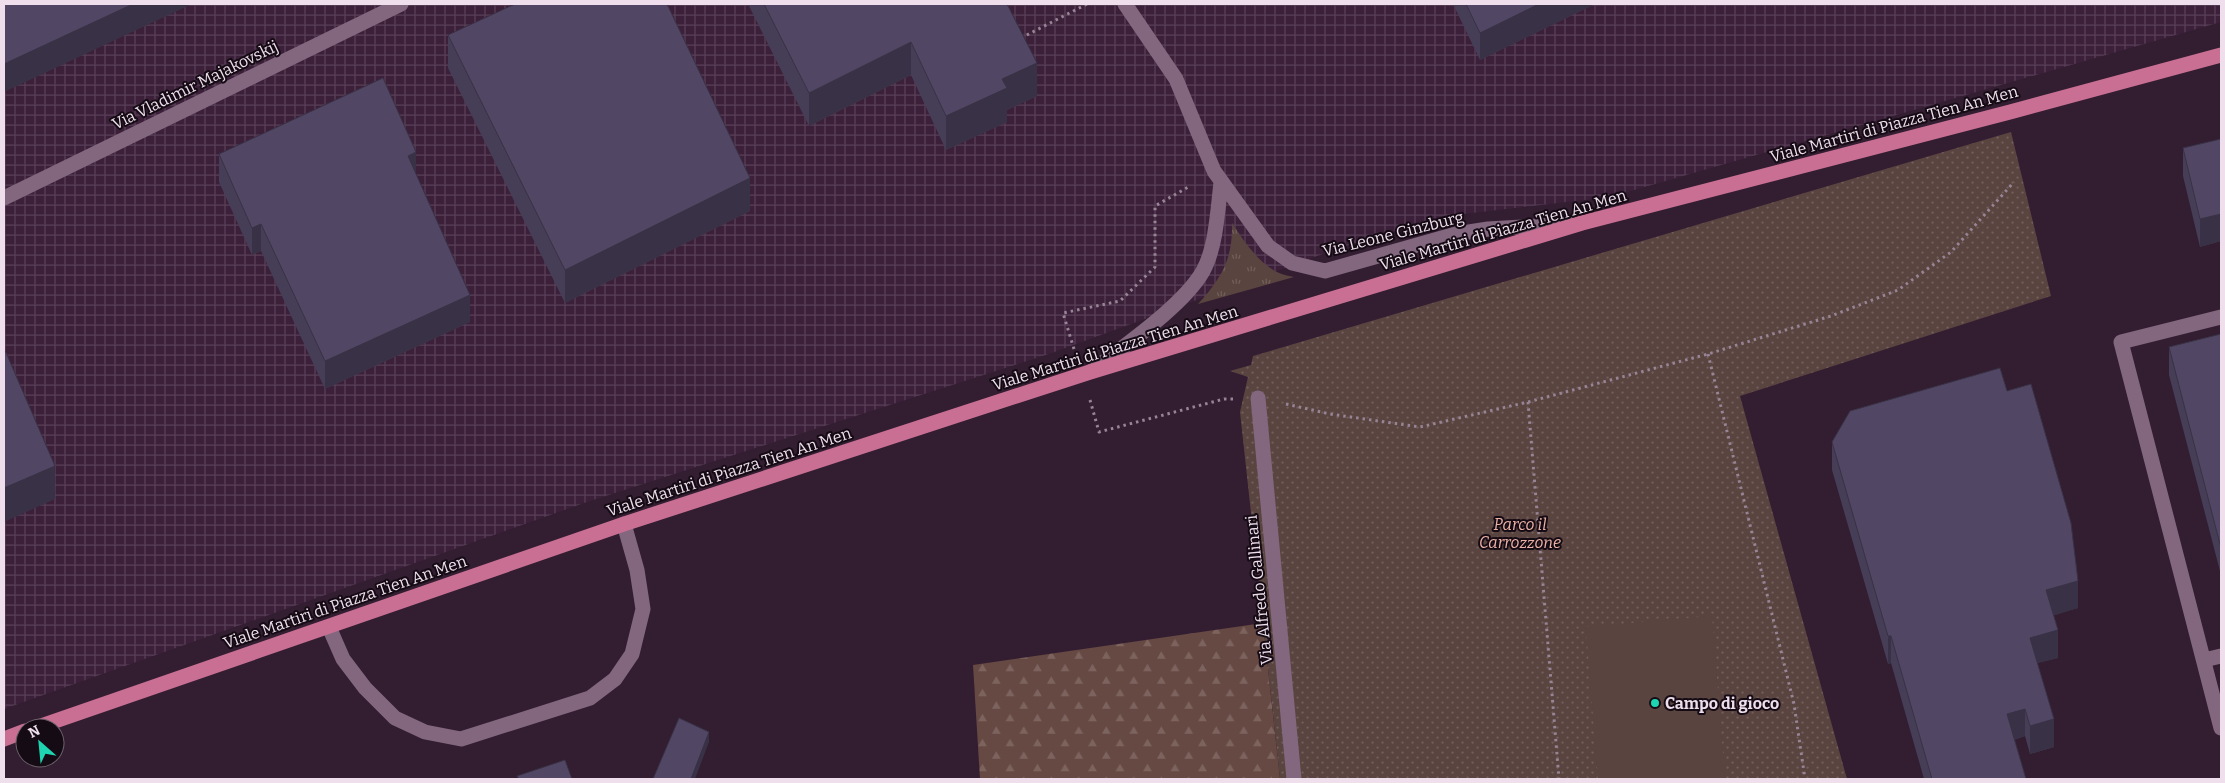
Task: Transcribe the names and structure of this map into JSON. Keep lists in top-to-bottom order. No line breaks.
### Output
{"streets":{"main road":["Viale Martiri di Piazza Tien An Men"],"street":["Via Vladimir Majakovskij","Via Leone Ginzburg","Via Alfredo Gallinari"]},"crossings":[["Viale Martiri di Piazza Tien An Men","Via Leone Ginzburg"]],"parks":["Parco il Carrozzone"],"places":["Campo di gioco"],"north":"top left"}
